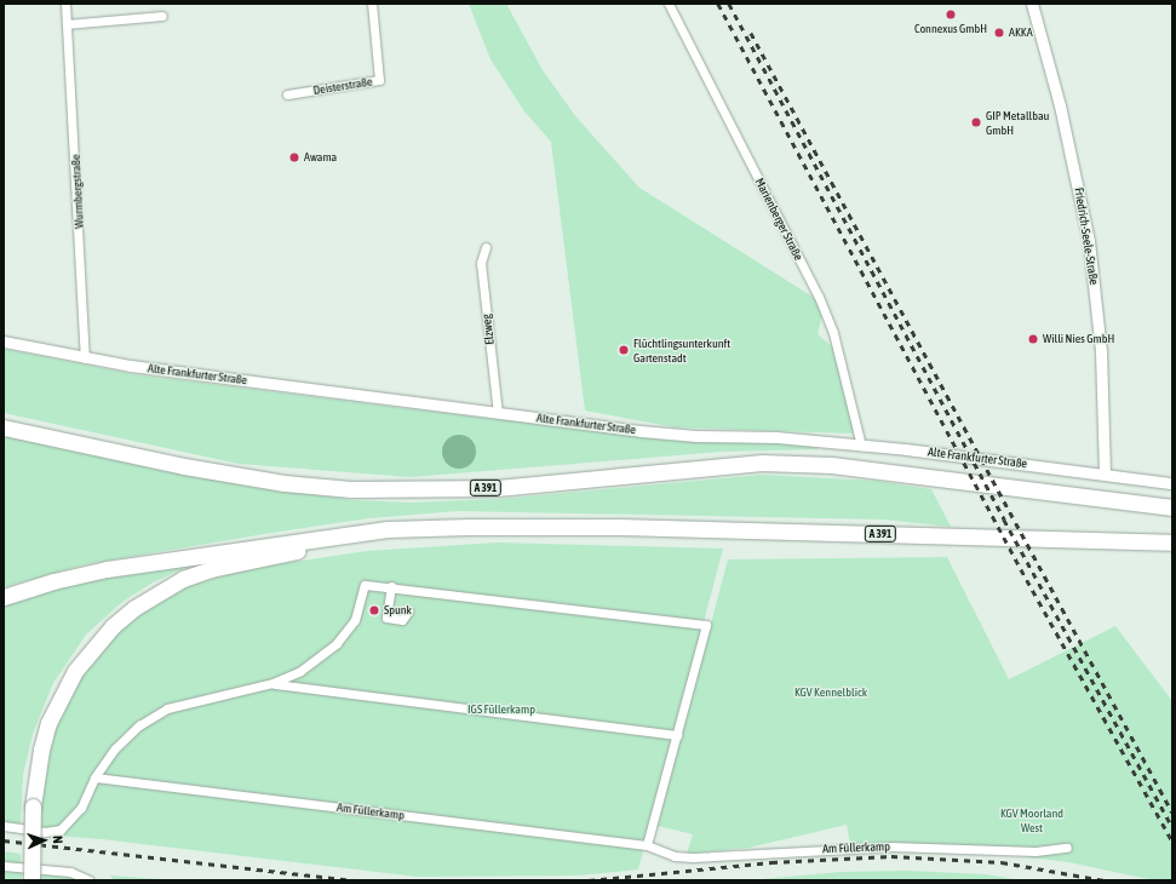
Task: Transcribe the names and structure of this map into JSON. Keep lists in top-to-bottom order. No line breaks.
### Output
{"streets":{"highway":["A 391"],"street":["Deisterstraße","Wurmbergstraße","Marienberger Straße","Friedrich-Seele-Straße","Elzweg","Alte Frankfurter Straße","Am Füllerkamp"]},"crossings":[["Wurmbergstraße","Alte Frankfurter Straße"],["Marienberger Straße","Alte Frankfurter Straße"],["Friedrich-Seele-Straße","Alte Frankfurter Straße"],["Elzweg","Alte Frankfurter Straße"]],"parks":["KGV Kennelblick","IGS Füllerkamp","KGV Moorland West"],"places":["Connexus GmbH","AKKA","GIP Metallbau GmbH","Awama","Willi Nies GmbH","Flüchtlingsunterkunft Gartenstadt","Spunk"],"north":"right"}
